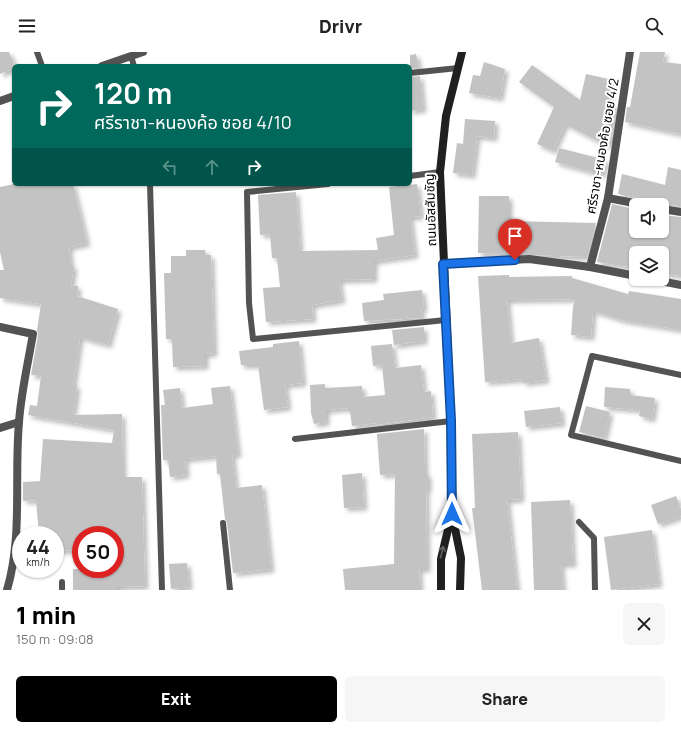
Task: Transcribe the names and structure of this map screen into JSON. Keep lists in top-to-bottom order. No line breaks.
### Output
{"streets":{"main road":["ถนนอัสสัมชัญ"],"street":["ศรีราชา-หนองค้อ ซอย 4/2"]},"page":{"header":"Drivr","turn":["120 m","ศรีราชา-หนองค้อ ซอย 4/10"],"speed":"44 km/h","limit":"50","heading":["1 min","150 m · 09:08"],"buttons":["Exit","Share"]}}
